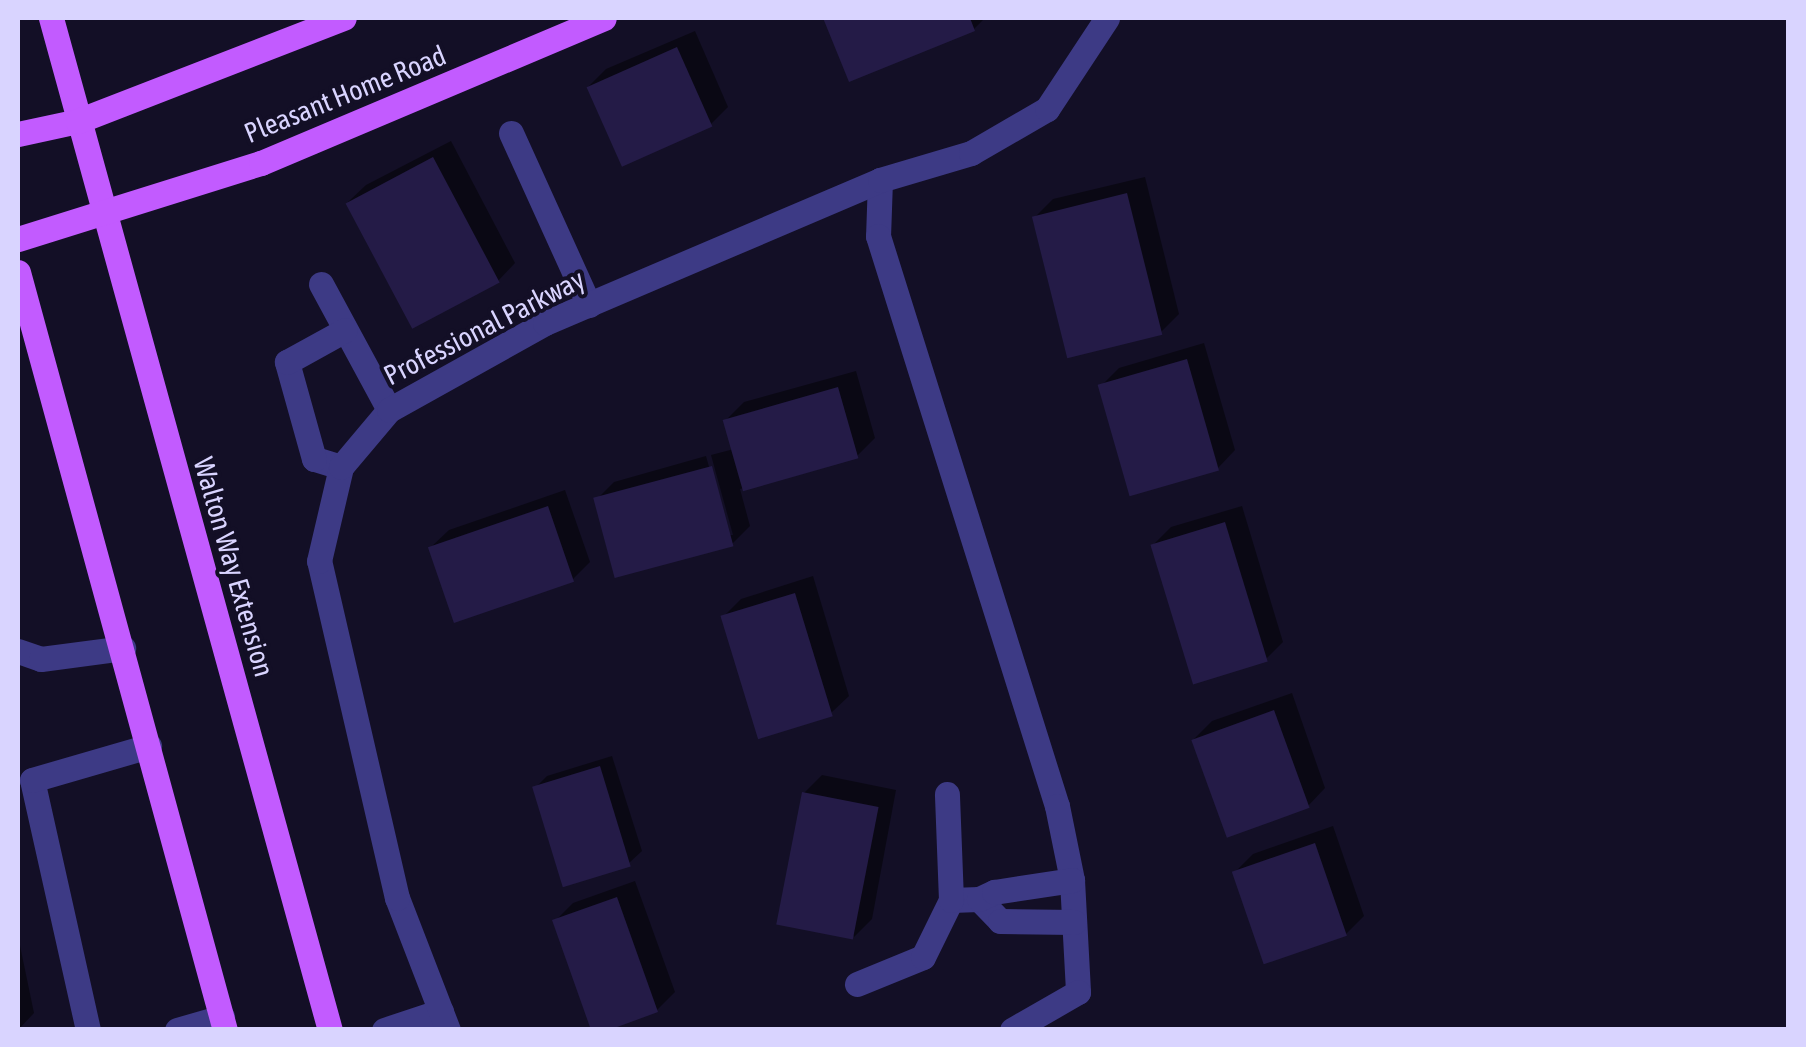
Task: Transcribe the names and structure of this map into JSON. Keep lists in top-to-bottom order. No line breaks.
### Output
{"streets":{"main road":["Pleasant Home Road","Walton Way Extension"],"street":["Professional Parkway"]},"crossings":[["Pleasant Home Road","Walton Way Extension"]]}
